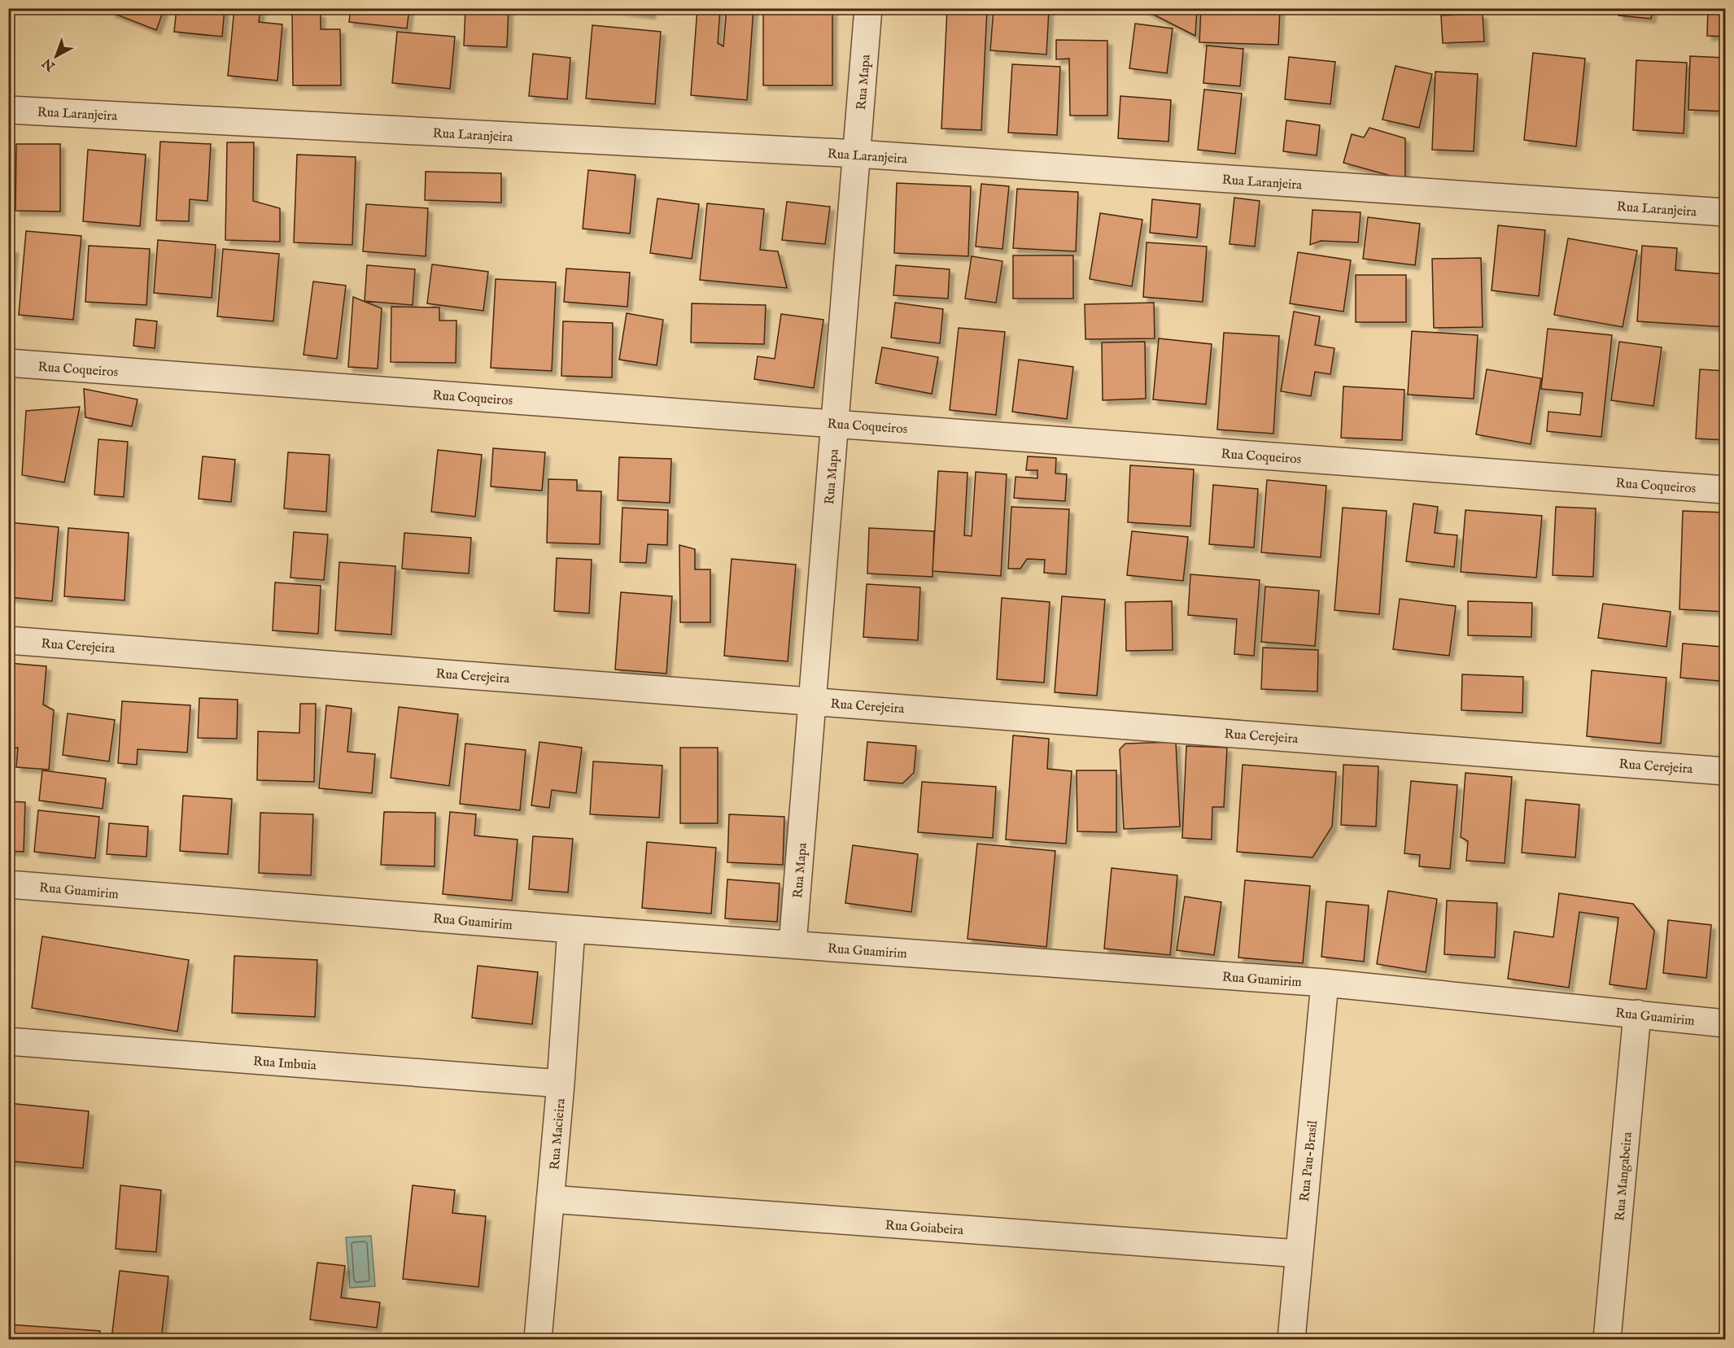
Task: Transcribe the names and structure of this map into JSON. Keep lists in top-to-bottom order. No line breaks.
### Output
{"streets":{"street":["Rua Mapa","Rua Laranjeira","Rua Coqueiros","Rua Cerejeira","Rua Guamirim","Rua Imbuia","Rua Macieira","Rua Pau-Brasil","Rua Mangabeira","Rua Goiabeira"]},"crossings":[["Rua Mapa","Rua Laranjeira"],["Rua Mapa","Rua Coqueiros"],["Rua Mapa","Rua Cerejeira"],["Rua Mapa","Rua Guamirim"],["Rua Guamirim","Rua Macieira"],["Rua Guamirim","Rua Pau-Brasil"],["Rua Guamirim","Rua Mangabeira"],["Rua Imbuia","Rua Macieira"],["Rua Macieira","Rua Goiabeira"],["Rua Pau-Brasil","Rua Goiabeira"]],"north":"bottom left"}
